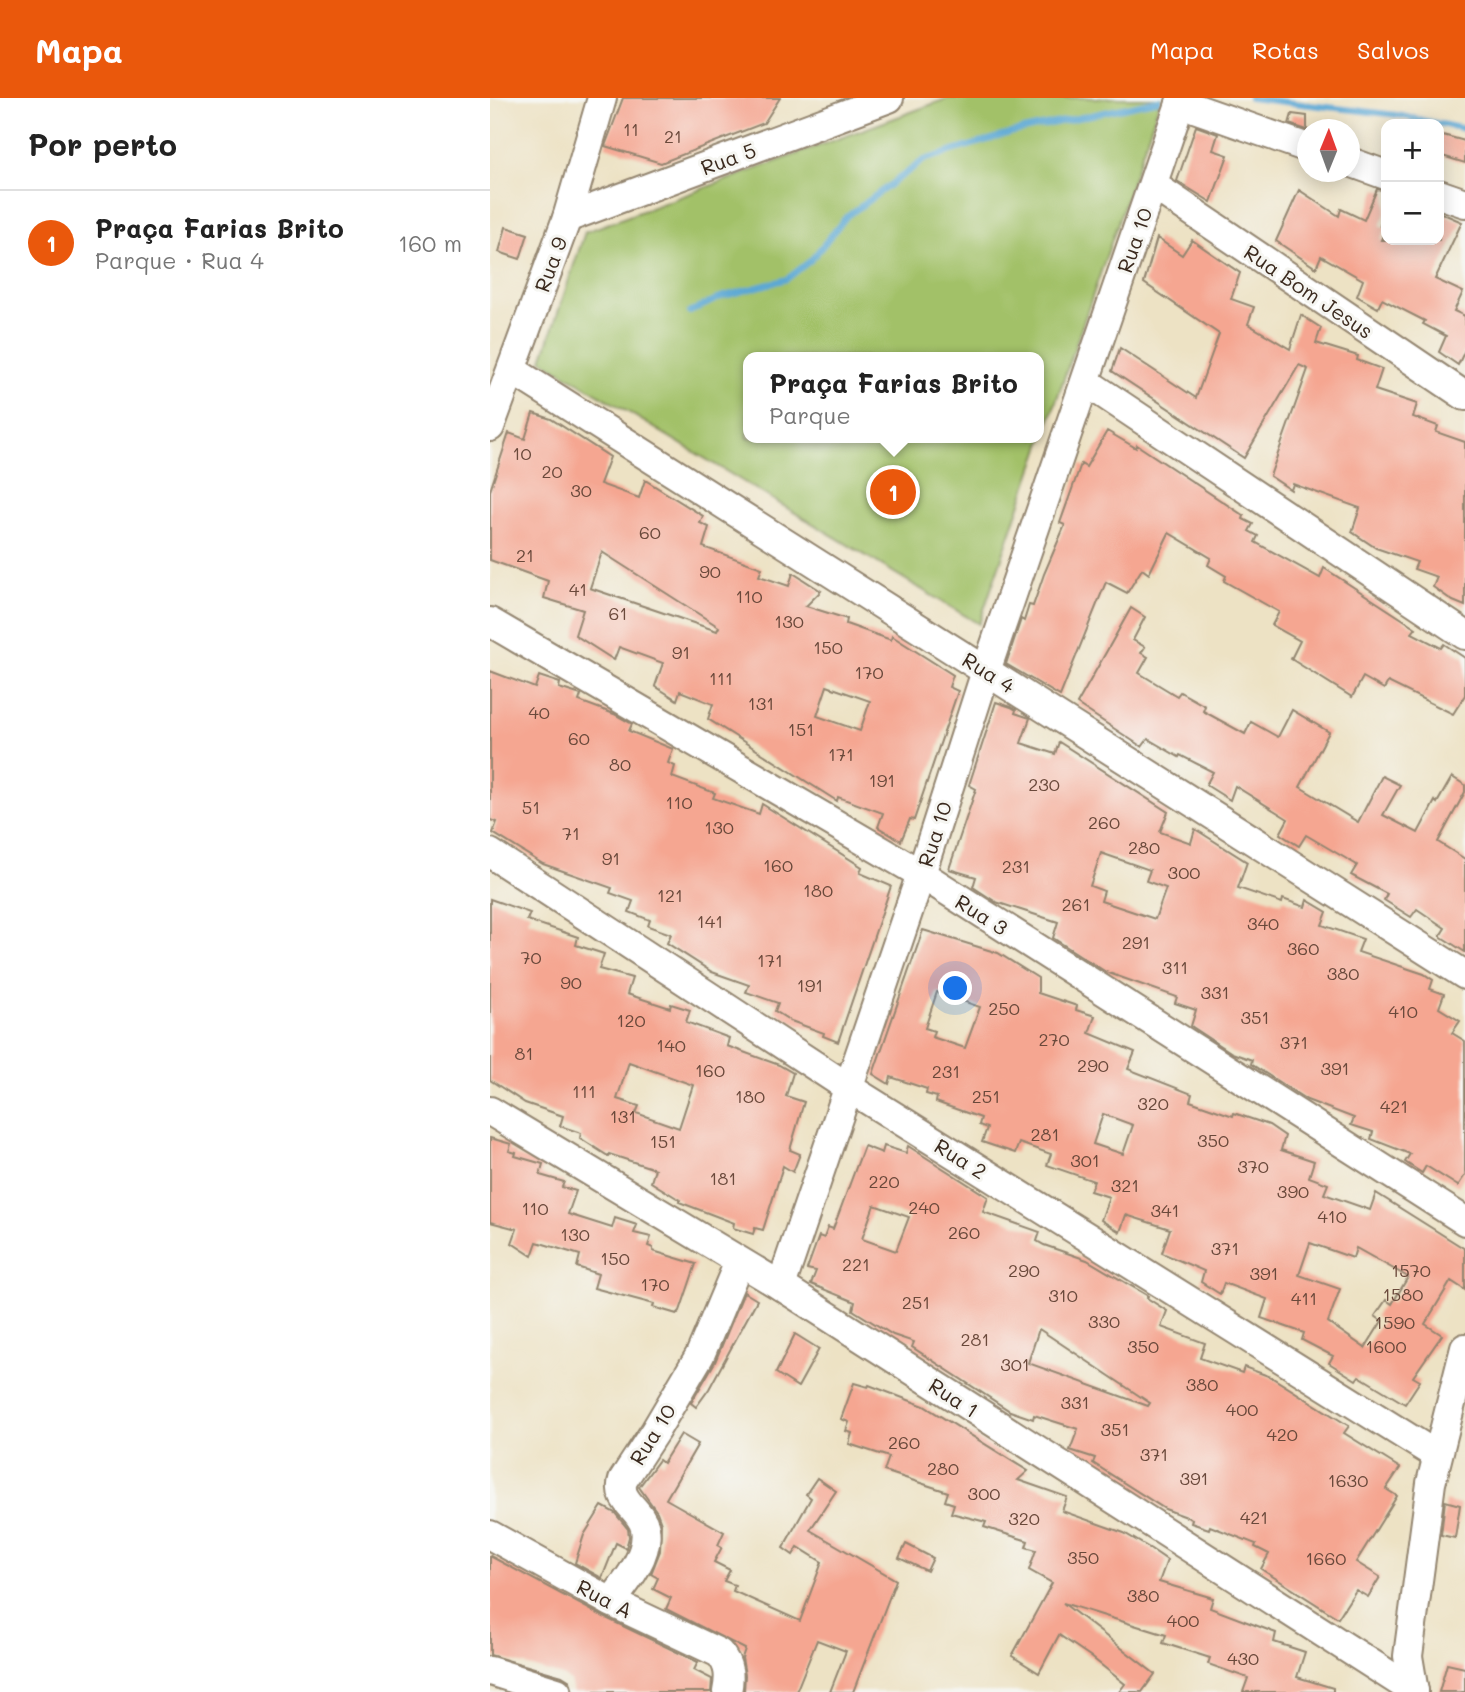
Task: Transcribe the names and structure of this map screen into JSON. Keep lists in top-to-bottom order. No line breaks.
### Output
{"streets":{"street":["Rua 5","Rua 10","Rua 9","Rua Bom Jesus","Rua 4","Rua 3","Rua 2","Rua 1","Rua A"]},"crossings":[["Rua 5","Rua 9"],["Rua 10","Rua Bom Jesus"],["Rua 10","Rua 4"],["Rua 10","Rua 3"],["Rua 10","Rua 2"],["Rua 10","Rua 1"],["Rua 10","Rua A"],["Rua 9","Rua 4"]],"house_numbers":["11","21","10","20","30","60","21","90","41","110","61","130","150","91","170","111","131","40","151","60","171","80","191","230","110","51","260","130","71","280","91","160","231","300","180","121","261","141","340","291","360","70","171","311","380","90","191","331","250","410","351","120","270","371","140","81","290","391","160","231","111","180","251","320","421","131","281","350","151","301","370","181","220","321","390","240","110","341","410","260","130","371","150","221","290","1570","391","170","1580","310","411","251","330","1590","281","350","1600","301","380","331","400","351","420","260","371","280","391","1630","300","421","320","350","1660","380","400","430"],"north":"top","page":{"header":"Mapa","nav":["Mapa","Rotas","Salvos"],"heading":"Por perto","map_buttons":["+","−"],"list":[{"mark":"1","name":"Praça Farias Brito","note":"Parque · Rua 4","value":"160 m"}],"popup":["Praça Farias Brito","Parque"],"pins":"1"}}
